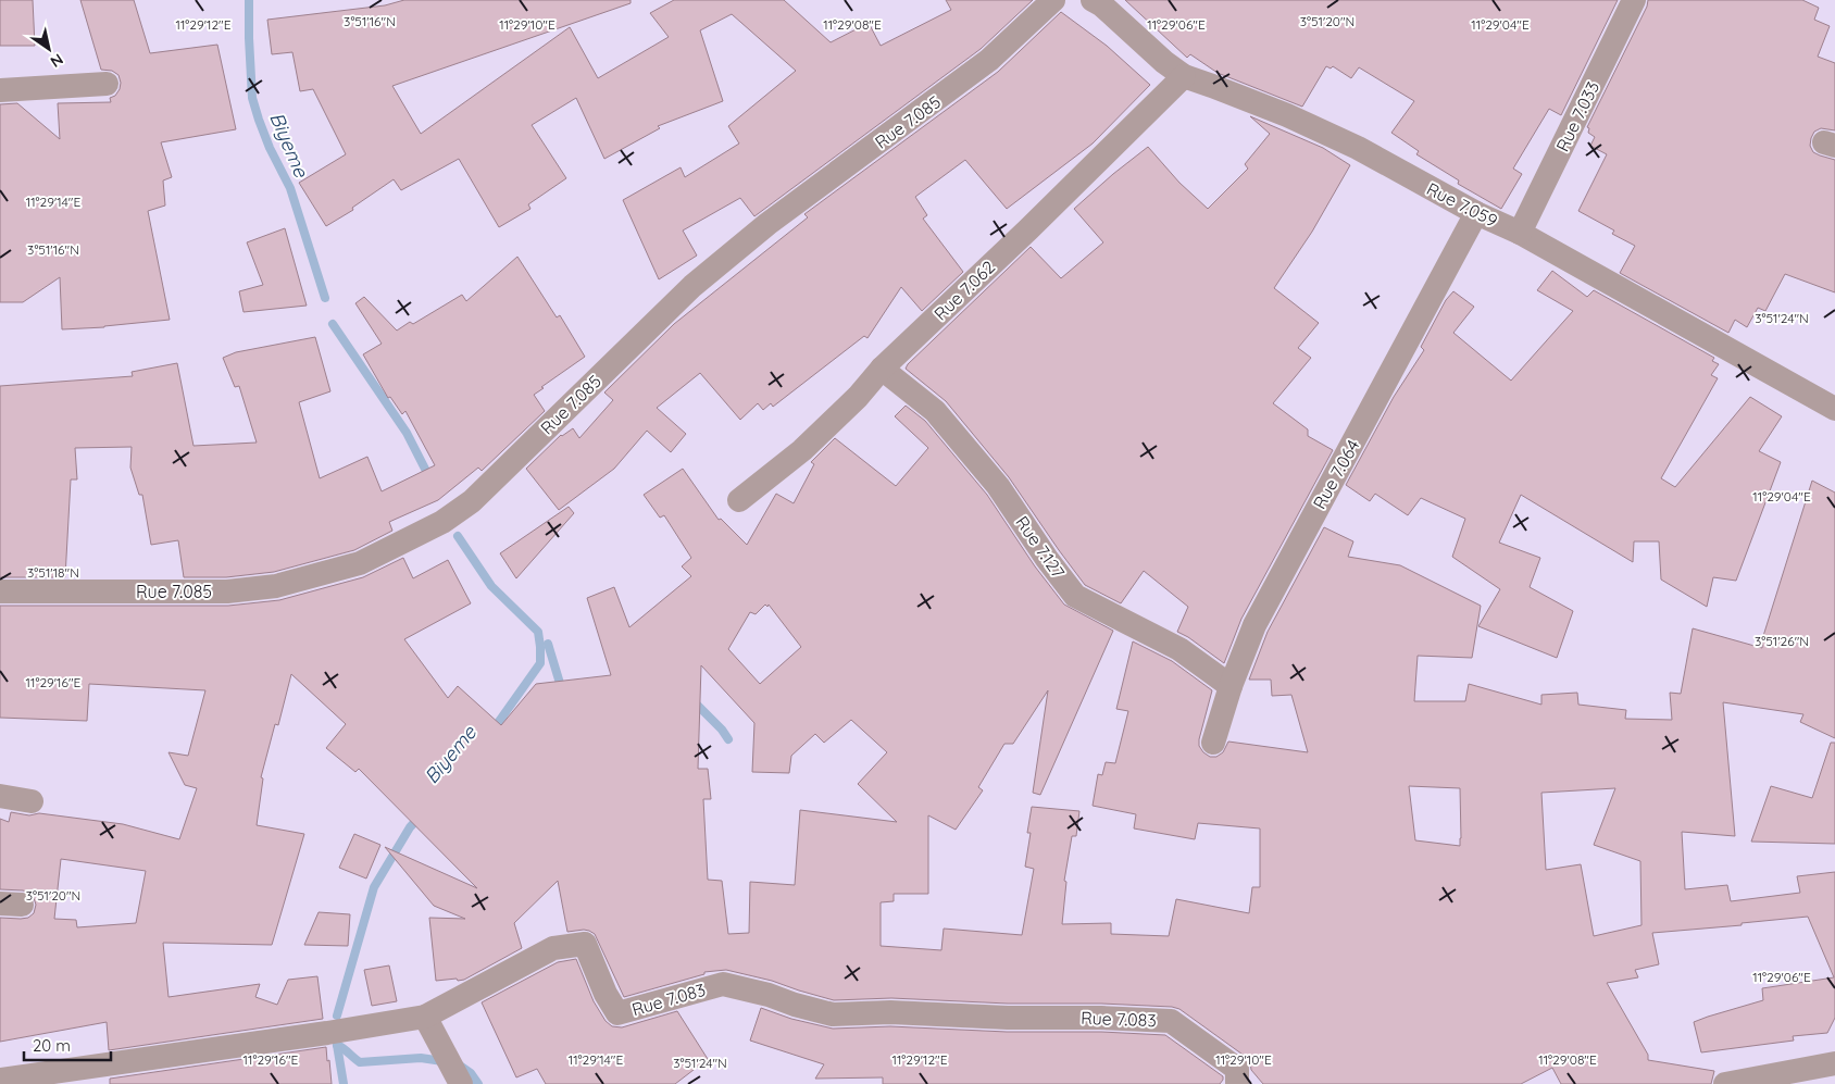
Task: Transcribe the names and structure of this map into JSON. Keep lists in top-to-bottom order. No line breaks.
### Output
{"streets":{"street":["Rue 7.033","Rue 7.085","Rue 7.059","Rue 7.062","Rue 7.064","Rue 7.127","Rue 7.083"]},"crossings":[["Rue 7.033","Rue 7.059"],["Rue 7.059","Rue 7.062"],["Rue 7.059","Rue 7.064"],["Rue 7.062","Rue 7.127"],["Rue 7.064","Rue 7.127"]],"water":["Biyeme"],"scale_bar":"20 m","north":"bottom right","coordinates":["3°51'16\"N","3°51'20\"N","11°29'12\"E","11°29'10\"E","11°29'06\"E","11°29'04\"E","11°29'08\"E","11°29'14\"E","3°51'24\"N","3°51'18\"N","3°51'26\"N","11°29'16\"E"]}
